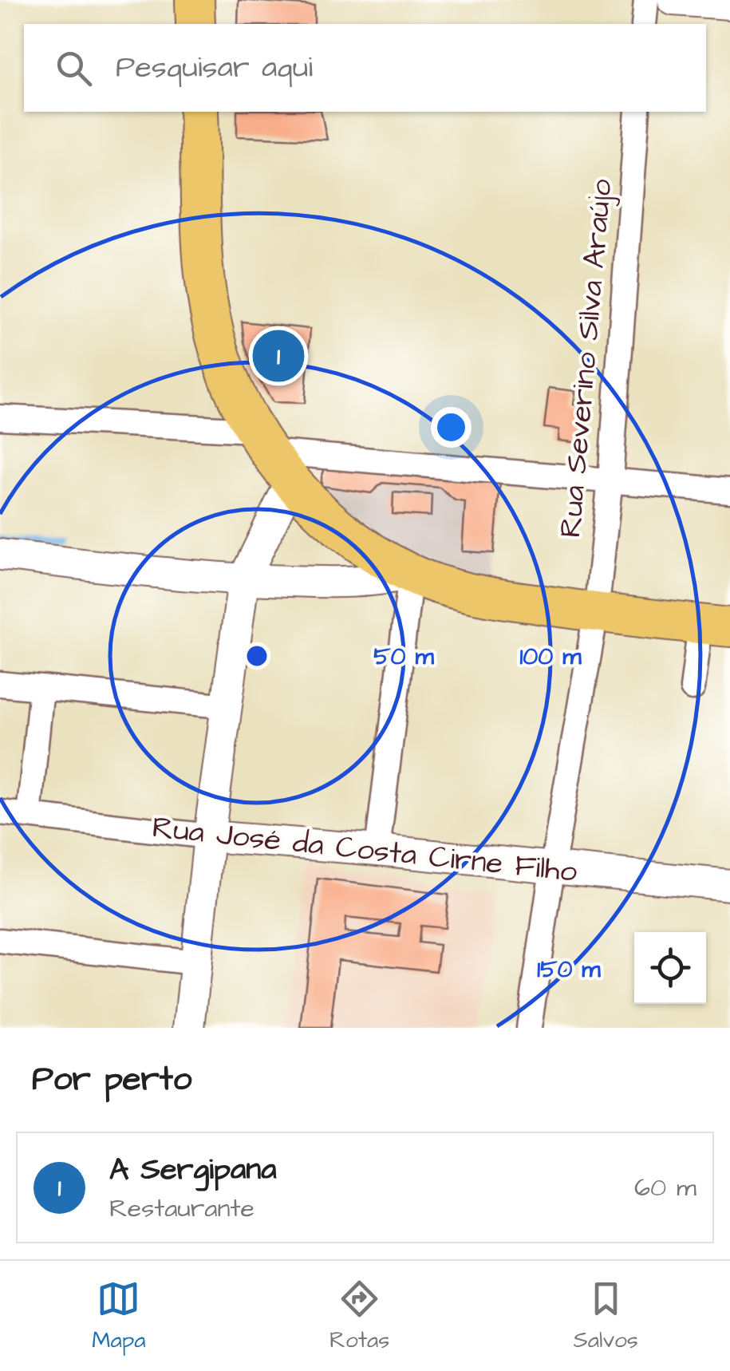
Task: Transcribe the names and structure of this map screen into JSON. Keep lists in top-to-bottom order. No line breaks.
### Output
{"streets":{"street":["Rua Severino Silva Araújo","Rua José da Costa Cirne Filho"]},"crossings":[["Rua Severino Silva Araújo","Rua José da Costa Cirne Filho"]],"page":{"search":"Pesquisar aqui","pins":"1","heading":"Por perto","list":[{"mark":"1","name":"A Sergipana","note":"Restaurante","value":"60 m"}],"nav":["Mapa","Rotas","Salvos"]},"rings":["50 m","100 m","150 m"]}
